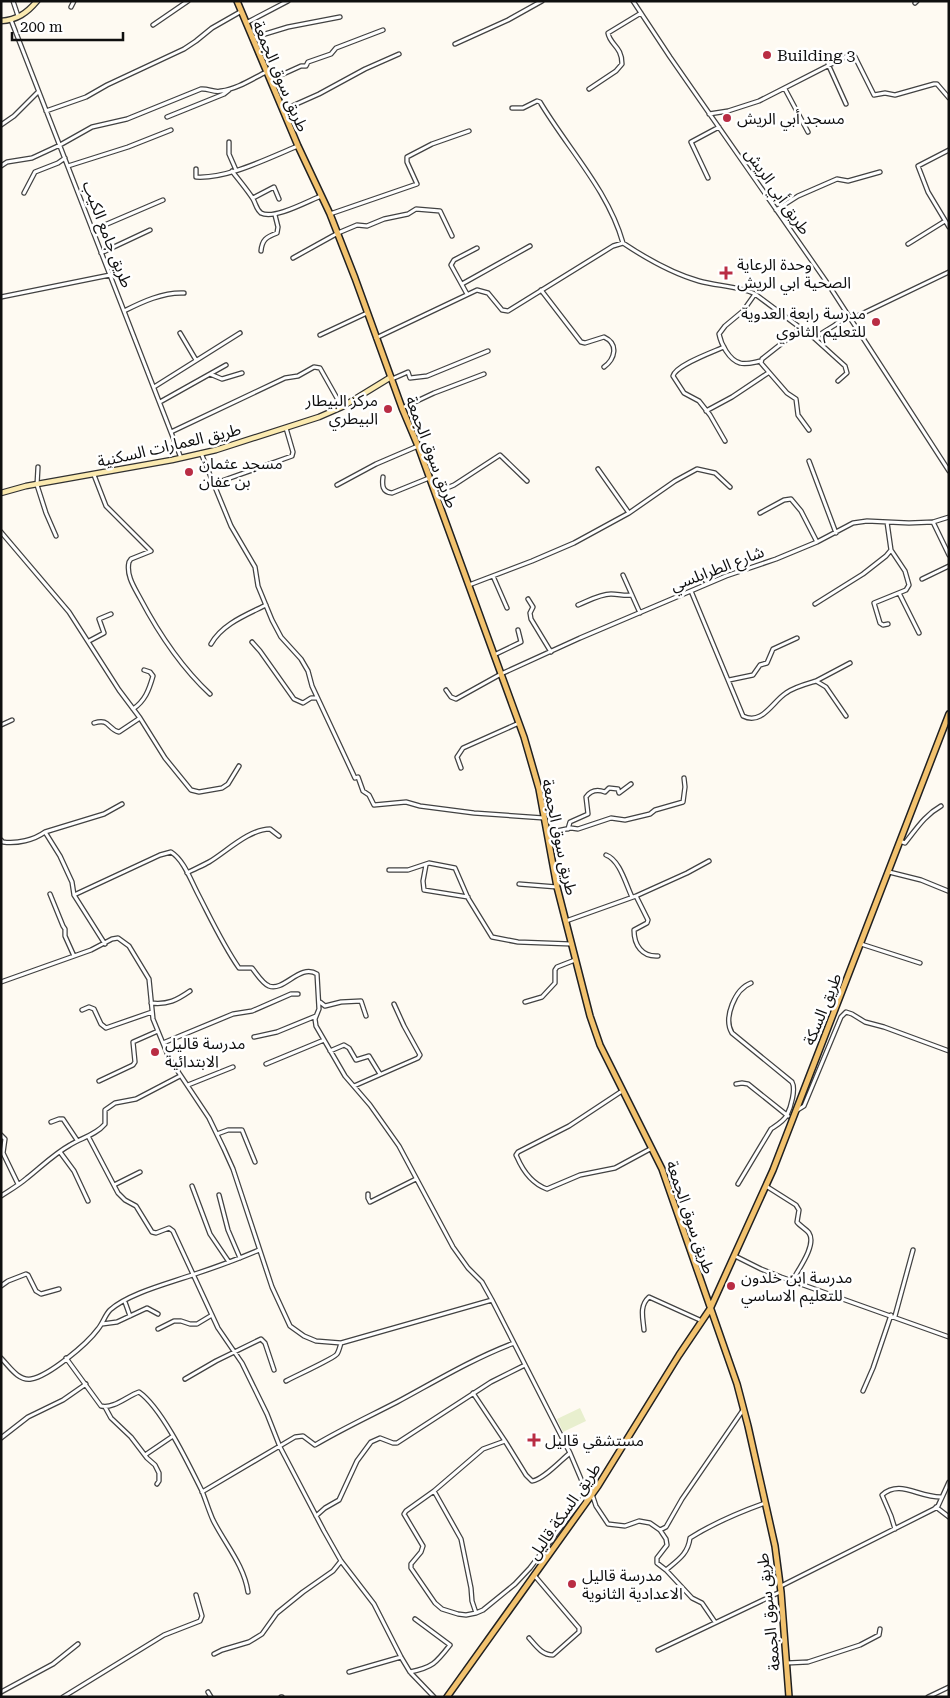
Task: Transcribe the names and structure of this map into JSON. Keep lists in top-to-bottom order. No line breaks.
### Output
{"streets":{"main road":["طريق سوق الجمعة","طريق العمارات السكنية","طريق السكة","طريق السكة قاليل"],"street":["طريق أبي الريش","طريق جامع الكيب","شارع الطرابلسي"]},"crossings":[["طريق سوق الجمعة","طريق العمارات السكنية"],["طريق سوق الجمعة","شارع الطرابلسي"],["طريق سوق الجمعة","طريق السكة"],["طريق سوق الجمعة","طريق السكة قاليل"],["طريق جامع الكيب","طريق العمارات السكنية"],["طريق السكة","طريق السكة قاليل"]],"places":{"other":["Building 3","مسجد أبي الريش","مدرسة رابعة العدوية للتعليم الثانوي","مركز البيطار البيطري","مسجد عثمان بن عفان","مدرسة قاليل الابتدائية","مدرسة ابن خلدون للتعليم الاساسي","مدرسة قاليل الاعدادية الثانوية"],"health":["وحدة الرعاية الصحية ابي الريش","مستشقي قاليل"]},"scale_bar":"200 m"}
